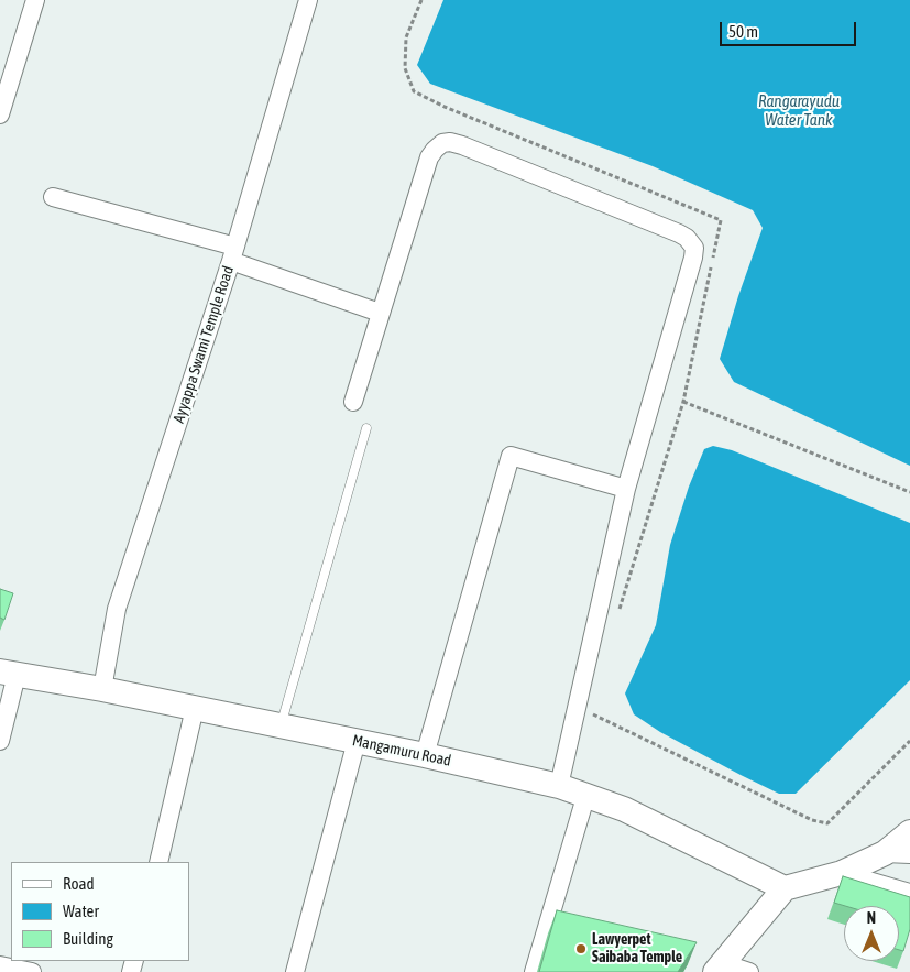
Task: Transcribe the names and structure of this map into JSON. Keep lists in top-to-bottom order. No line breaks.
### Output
{"streets":{"main road":["Mangamuru Road"],"street":["Ayyappa Swami Temple Road"]},"crossings":[["Ayyappa Swami Temple Road","Mangamuru Road"]],"water":["Rangarayudu Water Tank"],"places":["Lawyerpet Saibaba Temple"],"legend":["Road","Water","Building"],"scale_bar":"50 m","north":"top"}
